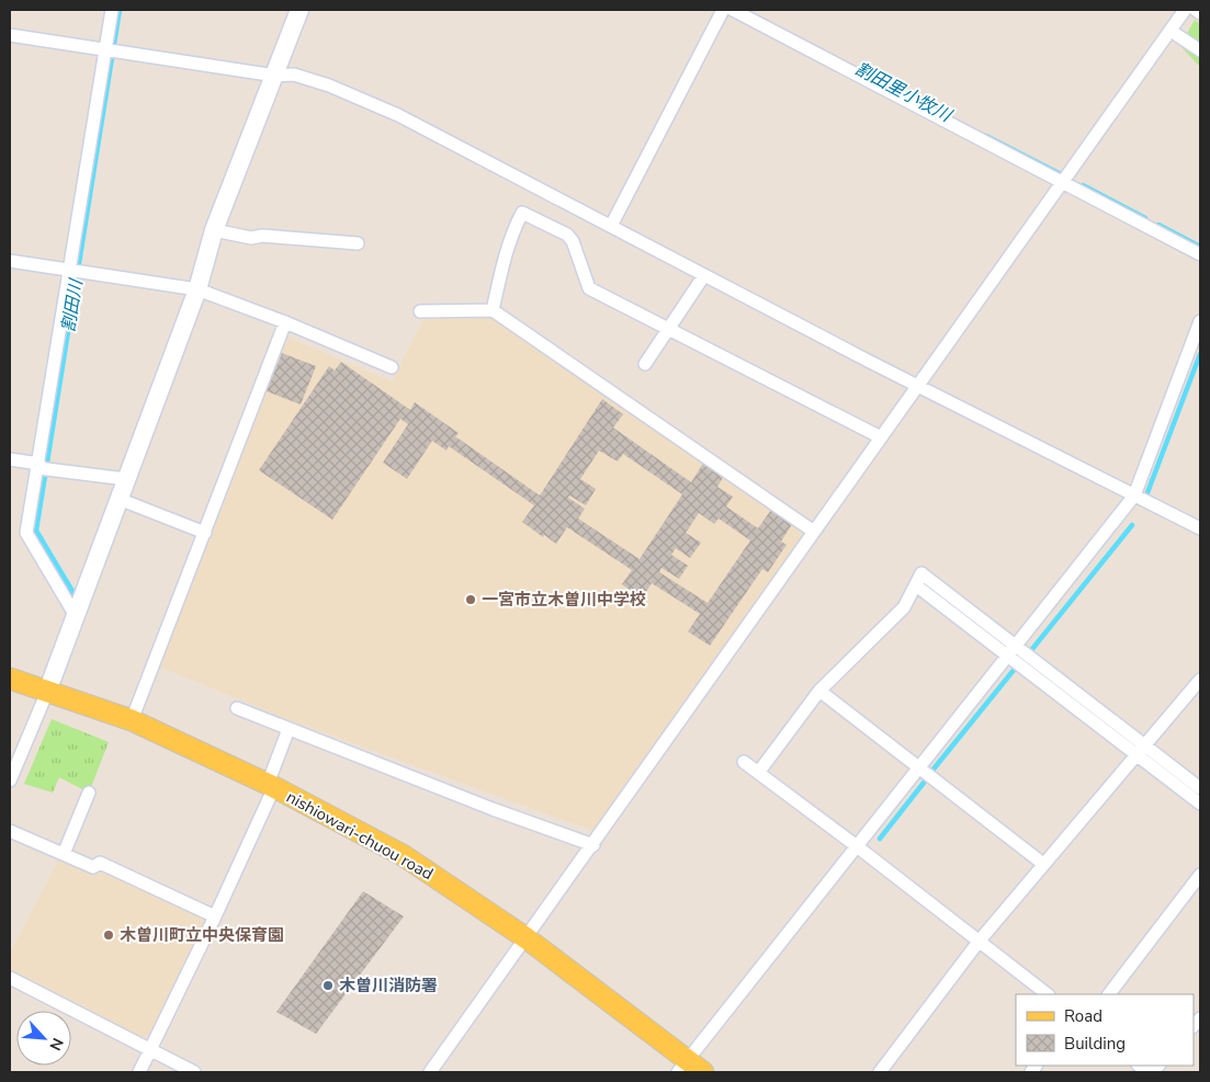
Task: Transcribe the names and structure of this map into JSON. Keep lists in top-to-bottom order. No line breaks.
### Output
{"streets":{"main road":["nishiowari-chuou road"]},"water":["割田里小牧川","割田川"],"places":["一宮市立木曽川中学校","木曽川町立中央保育園","木曽川消防署"],"legend":["Road","Building"],"north":"bottom right"}
